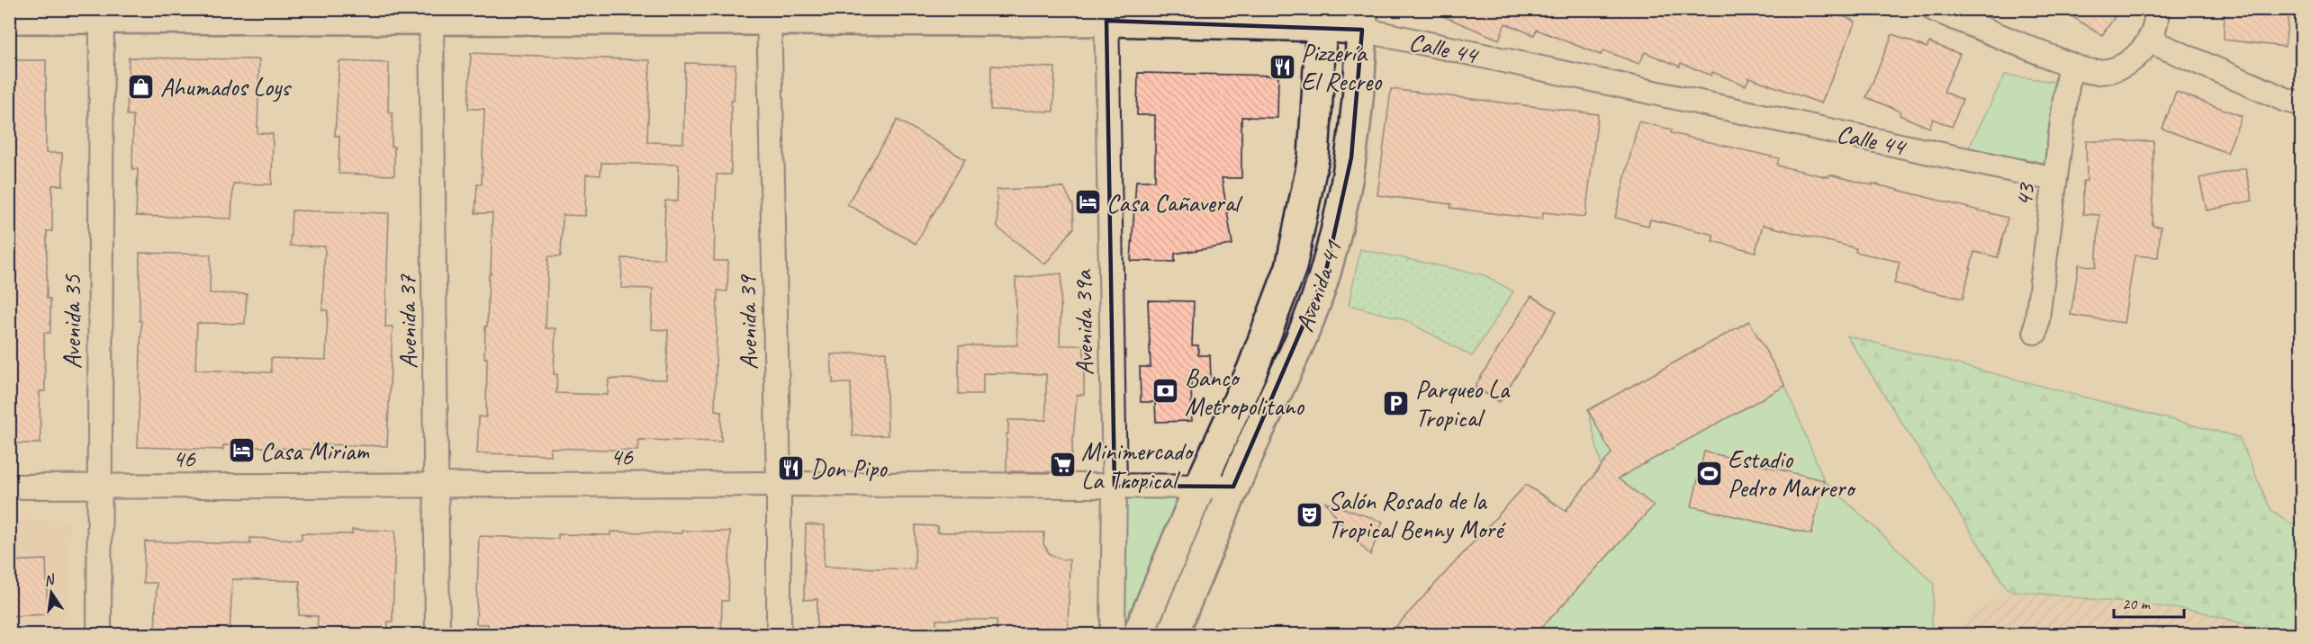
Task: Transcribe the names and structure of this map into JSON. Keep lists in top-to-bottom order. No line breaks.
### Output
{"streets":{"street":["Calle 44","43","Avenida 41","Avenida 35","Avenida 37","Avenida 39","Avenida 39a","46"]},"crossings":[["Calle 44","43"],["Calle 44","Avenida 41"],["Calle 44","Avenida 35"],["Calle 44","Avenida 37"],["Calle 44","Avenida 39"],["Calle 44","Avenida 39a"],["Avenida 41","46"],["Avenida 35","46"],["Avenida 37","46"],["Avenida 39","46"],["Avenida 39a","46"]],"places":{"restaurant":["Pizzería El Recreo","Don Pipo"],"shop":["Ahumados Loys"],"hotel":["Casa Cañaveral","Casa Miriam"],"bank":["Banco Metropolitano"],"parking":["Parqueo La Tropical"],"supermarket":["Minimercado La Tropical"],"sports":["Estadio Pedro Marrero"],"theatre":["Salón Rosado de la Tropical Benny Moré"]},"scale_bar":"20 m","north":"top"}
